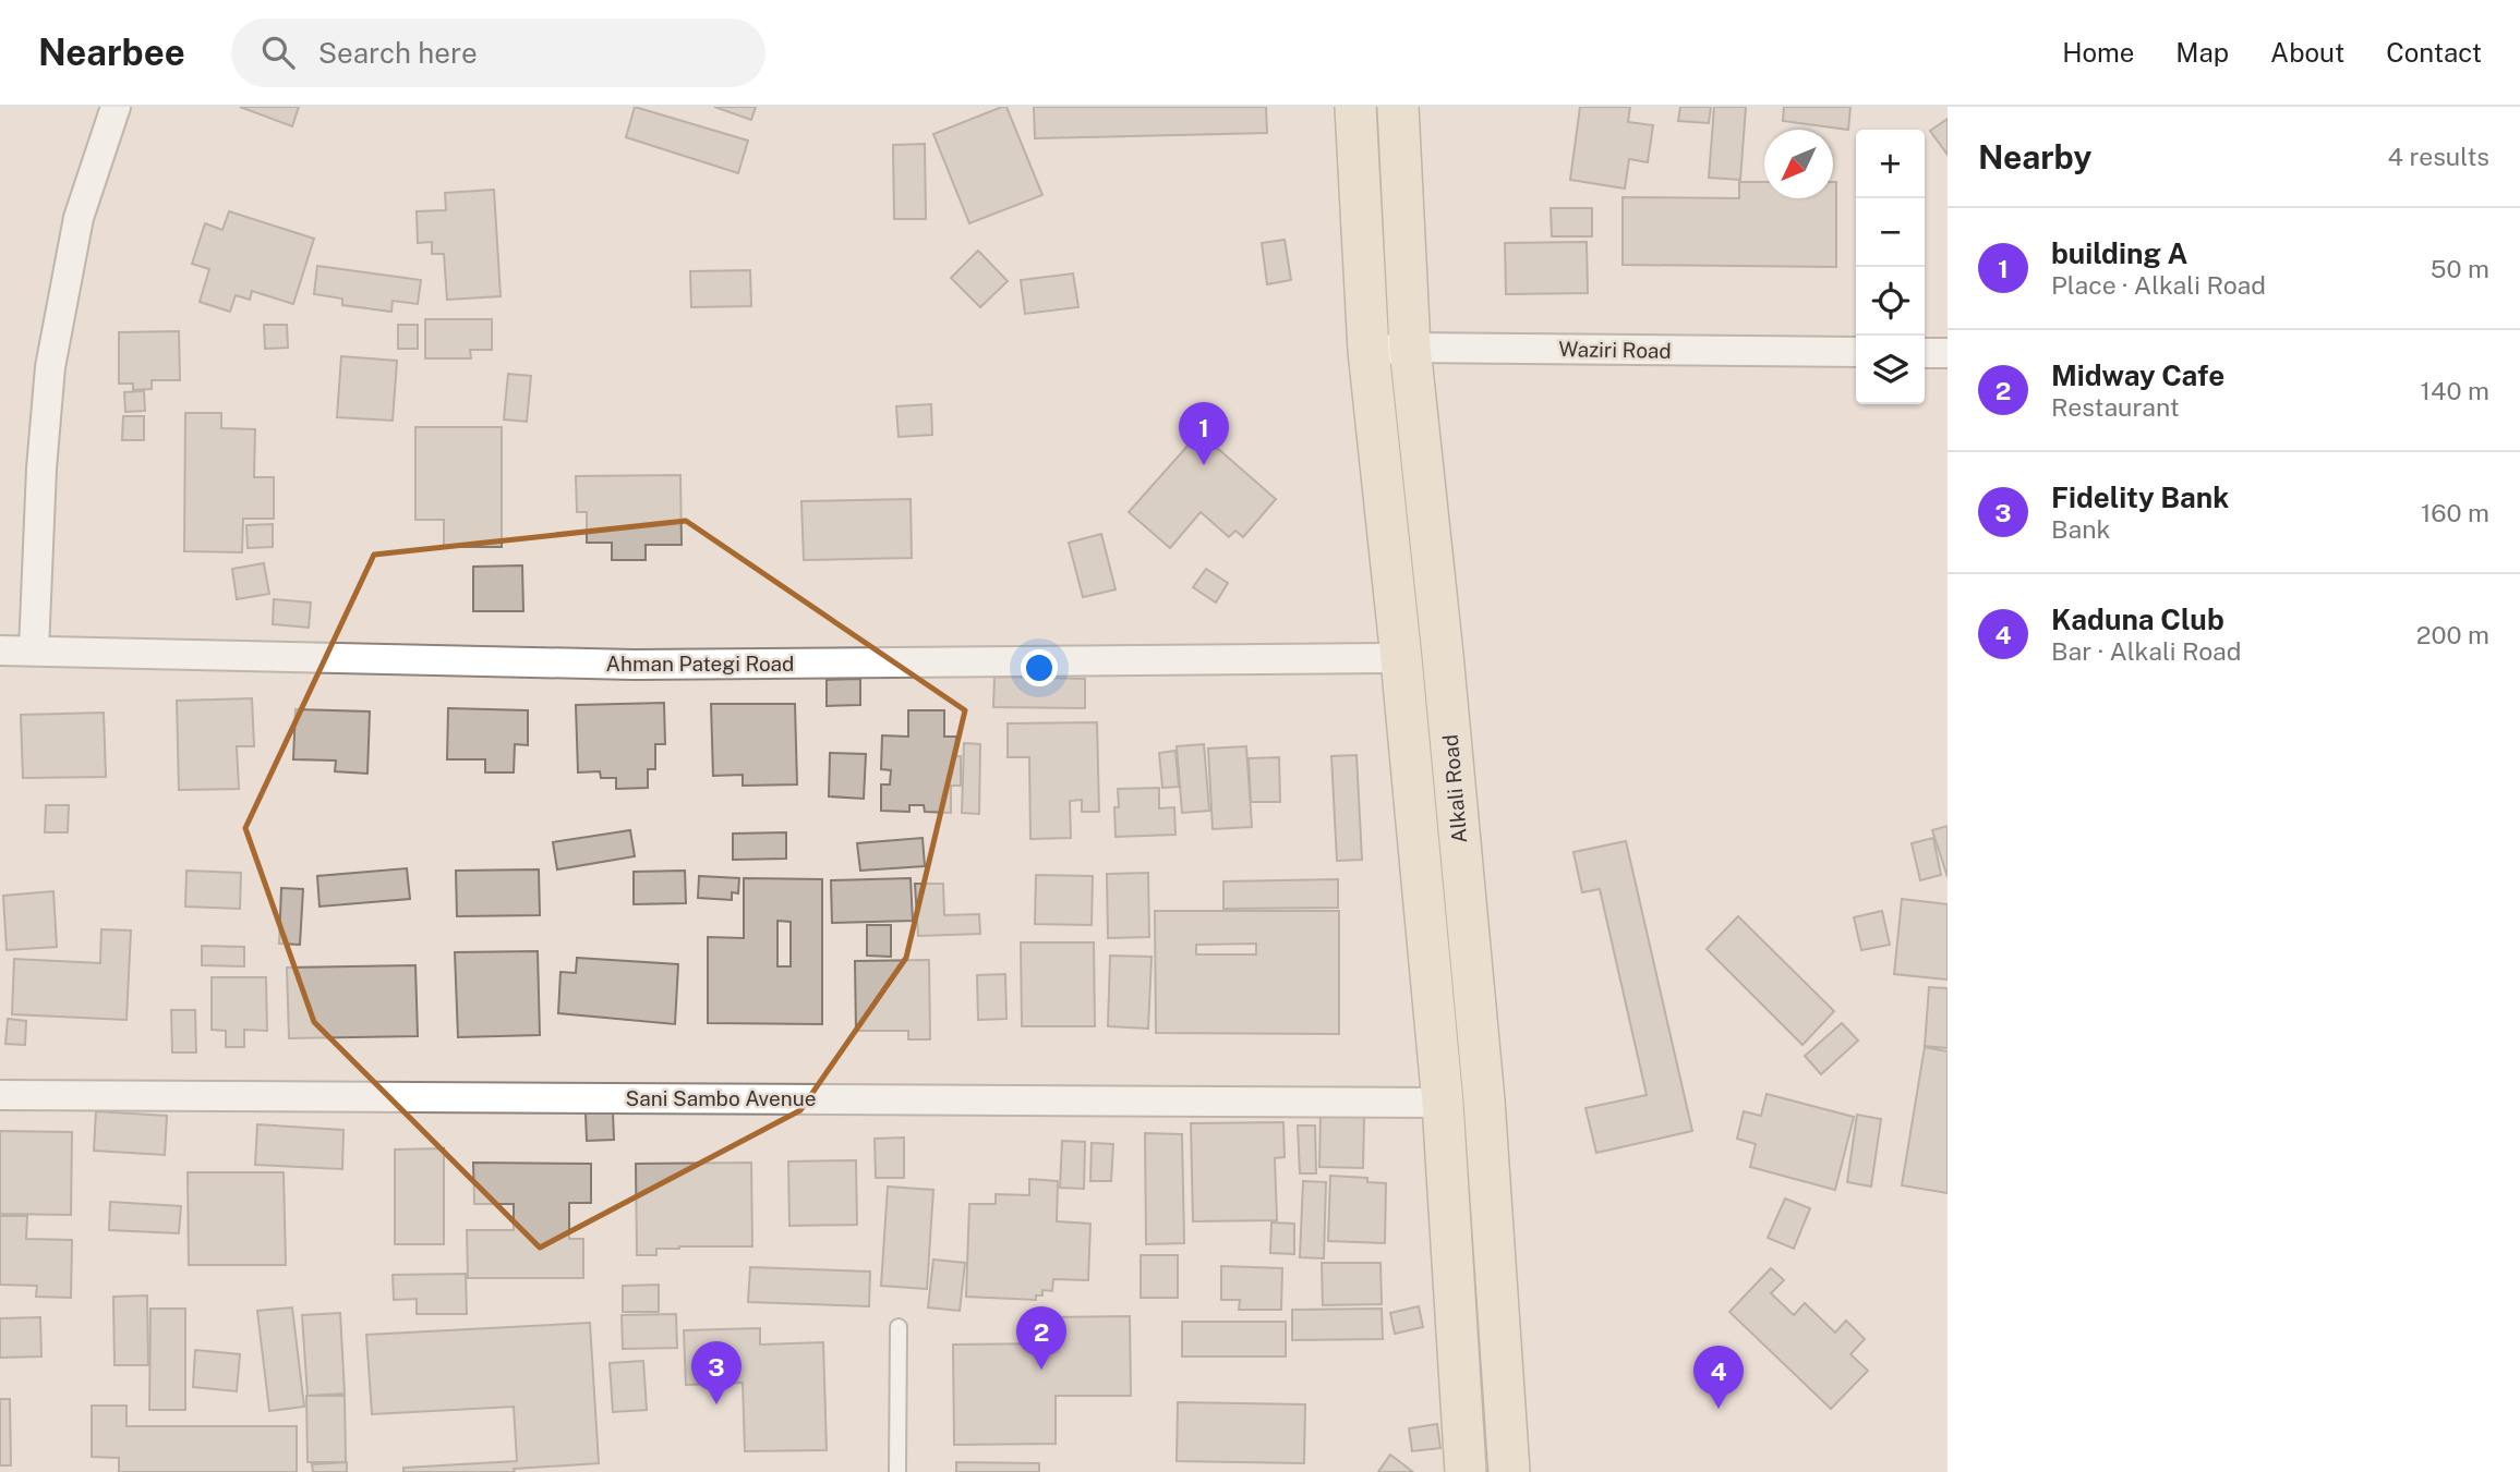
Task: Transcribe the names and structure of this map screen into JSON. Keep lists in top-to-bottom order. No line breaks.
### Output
{"streets":{"main road":["Alkali Road"],"street":["Waziri Road","Ahman Pategi Road","Sani Sambo Avenue"]},"crossings":[["Waziri Road","Alkali Road"],["Ahman Pategi Road","Alkali Road"],["Alkali Road","Sani Sambo Avenue"]],"north":"bottom left","page":{"header":"Nearbee","search":"Search here","nav":["Home","Map","About","Contact"],"heading":["Nearby","4 results"],"map_buttons":["+","−"],"list":[{"mark":"1","name":"building A","note":"Place · Alkali Road","value":"50 m"},{"mark":"2","name":"Midway Cafe","note":"Restaurant","value":"140 m"},{"mark":"3","name":"Fidelity Bank","note":"Bank","value":"160 m"},{"mark":"4","name":"Kaduna Club","note":"Bar · Alkali Road","value":"200 m"}],"pins":["1","2","3","4"]}}
